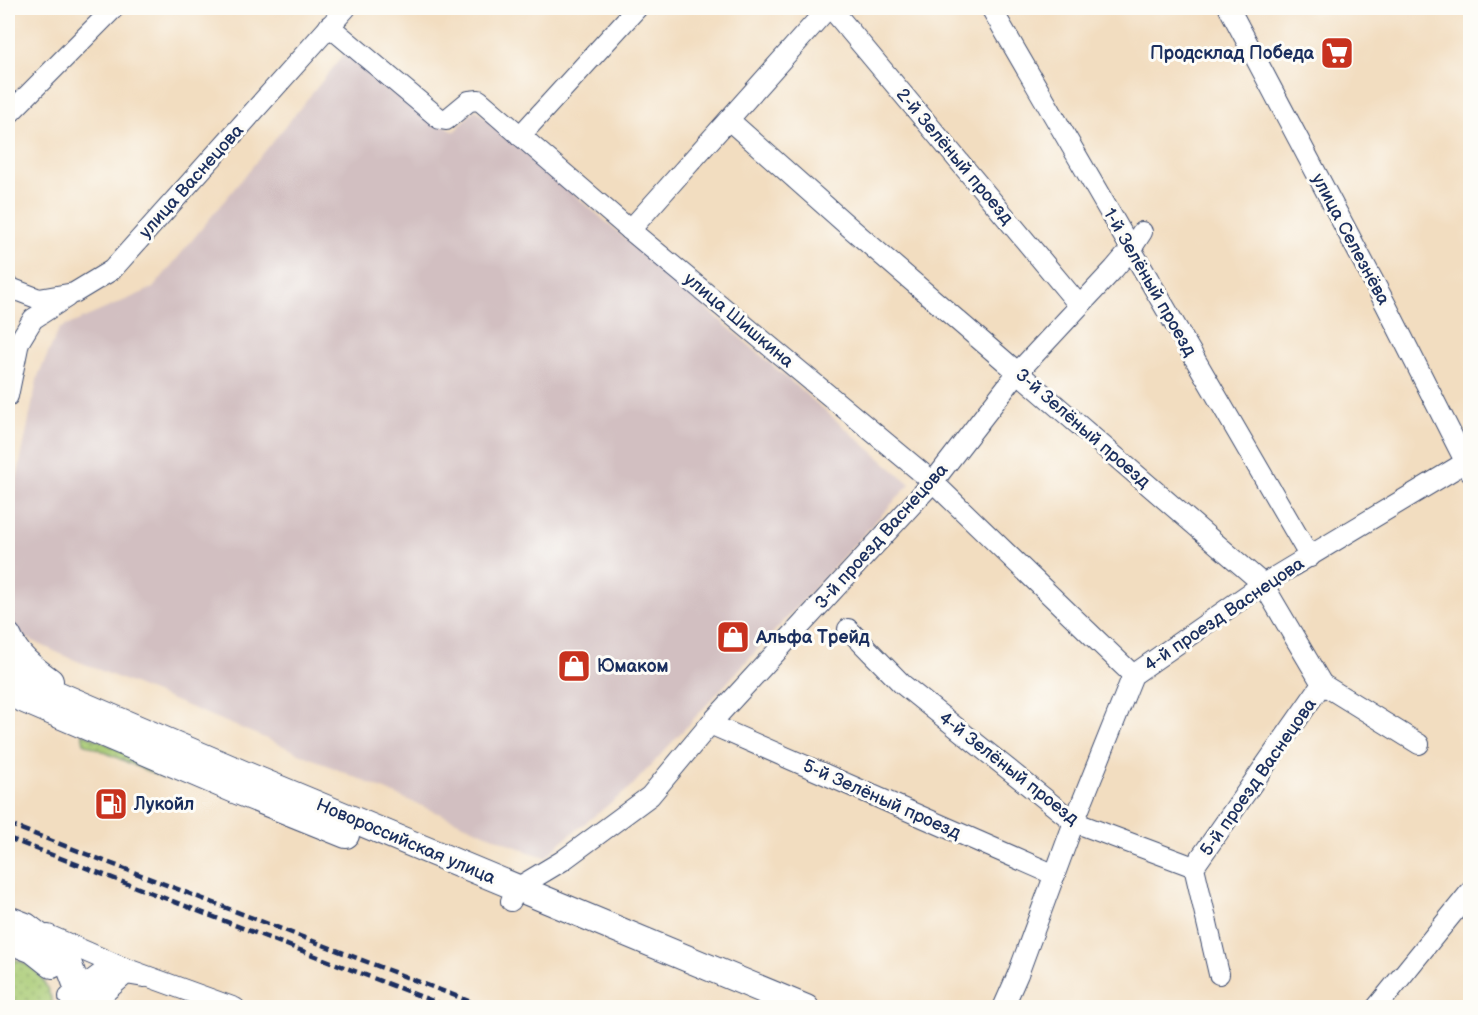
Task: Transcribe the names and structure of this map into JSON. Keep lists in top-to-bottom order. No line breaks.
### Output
{"streets":{"main road":["Новороссийская улица"],"street":["2-й Зелёный проезд","улица Васнецова","улица Селезнёва","1-й Зелёный проезд","улица Шишкина","3-й Зелёный проезд","3-й проезд Васнецова","4-й проезд Васнецова","4-й Зелёный проезд","5-й проезд Васнецова","5-й Зелёный проезд"]},"crossings":[["2-й Зелёный проезд","3-й проезд Васнецова"],["улица Васнецова","улица Шишкина"],["улица Селезнёва","4-й проезд Васнецова"],["1-й Зелёный проезд","3-й проезд Васнецова"],["1-й Зелёный проезд","4-й проезд Васнецова"],["улица Шишкина","3-й проезд Васнецова"],["улица Шишкина","4-й проезд Васнецова"],["3-й Зелёный проезд","3-й проезд Васнецова"],["3-й Зелёный проезд","4-й проезд Васнецова"],["3-й Зелёный проезд","5-й проезд Васнецова"],["3-й проезд Васнецова","5-й Зелёный проезд"],["3-й проезд Васнецова","Новороссийская улица"],["4-й проезд Васнецова","4-й Зелёный проезд"],["4-й проезд Васнецова","5-й Зелёный проезд"],["4-й Зелёный проезд","5-й проезд Васнецова"]],"places":{"supermarket":["Продсклад Победа"],"shop":["Альфа Трейд","Юмаком"],"fuel station":["Лукойл"]}}
